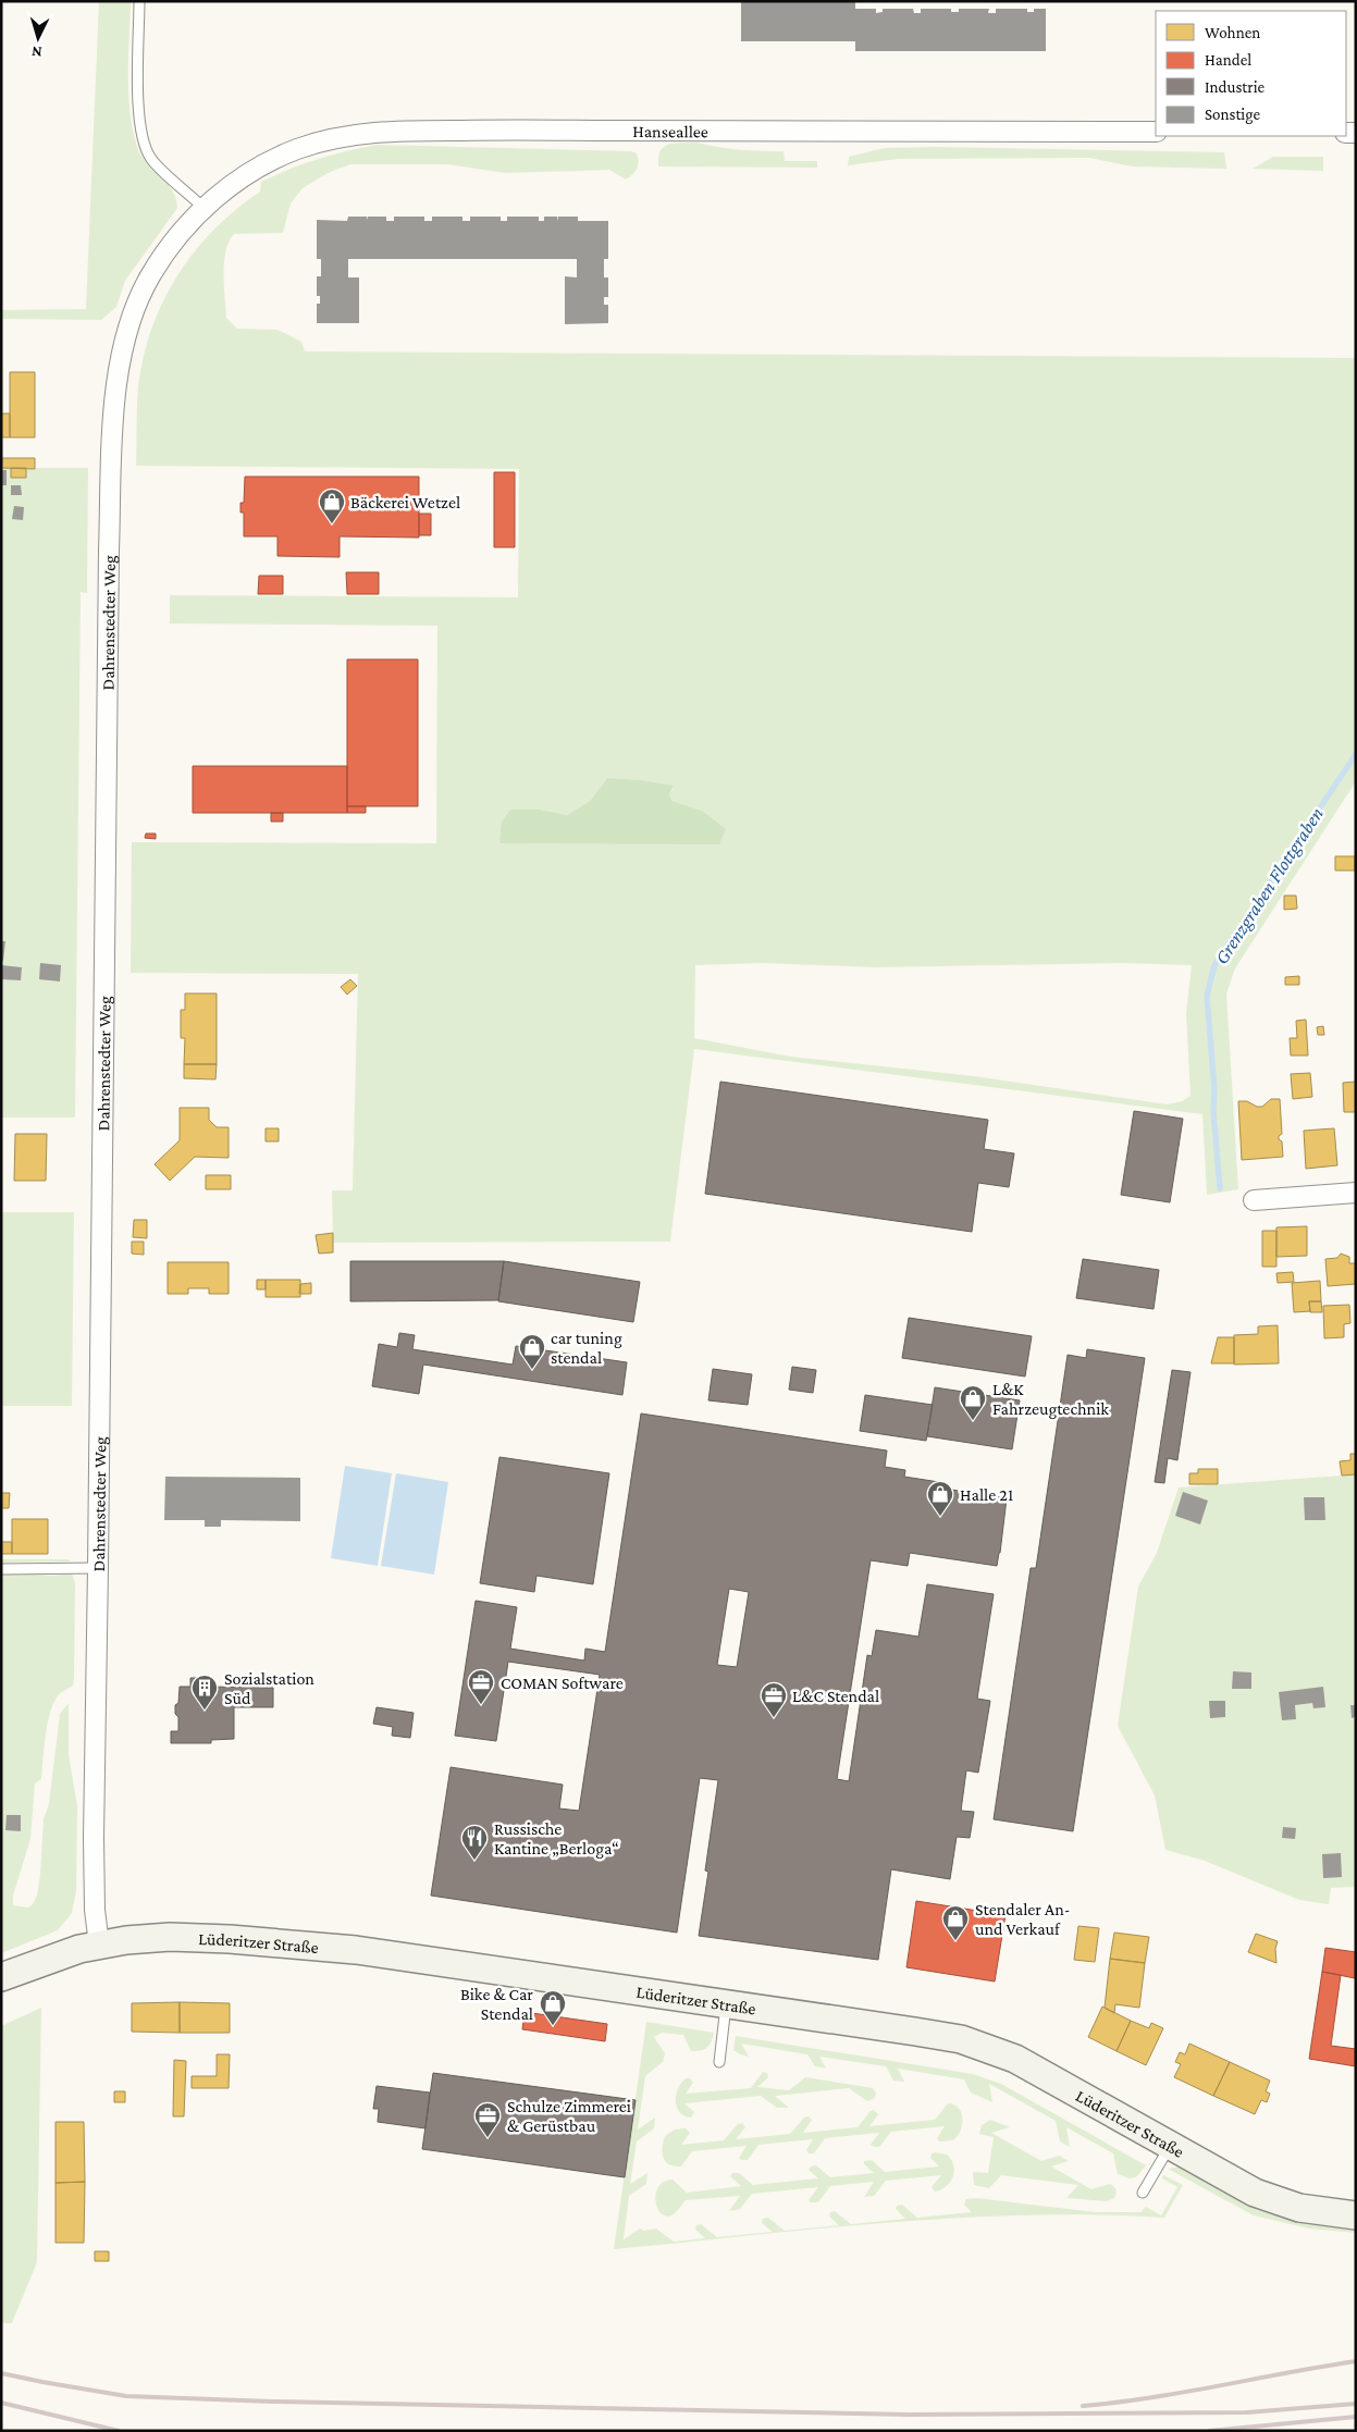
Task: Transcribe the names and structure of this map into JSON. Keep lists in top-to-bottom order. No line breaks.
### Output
{"streets":{"main road":["Lüderitzer Straße"],"street":["Hanseallee","Dahrenstedter Weg"]},"crossings":[["Hanseallee","Dahrenstedter Weg"],["Dahrenstedter Weg","Lüderitzer Straße"]],"water":["Grenzgraben Flottgraben"],"places":{"shop":["Bäckerei Wetzel","car tuning stendal","L&K Fahrzeugtechnik","Halle 21","Stendaler An- und Verkauf","Bike & Car Stendal"],"office":["COMAN Software","L&C Stendal","Schulze Zimmerei & Gerüstbau"],"building":["Sozialstation Süd"],"restaurant":["Russische Kantine „Berloga“"]},"legend":["Wohnen","Handel","Industrie","Sonstige"],"north":"bottom"}
